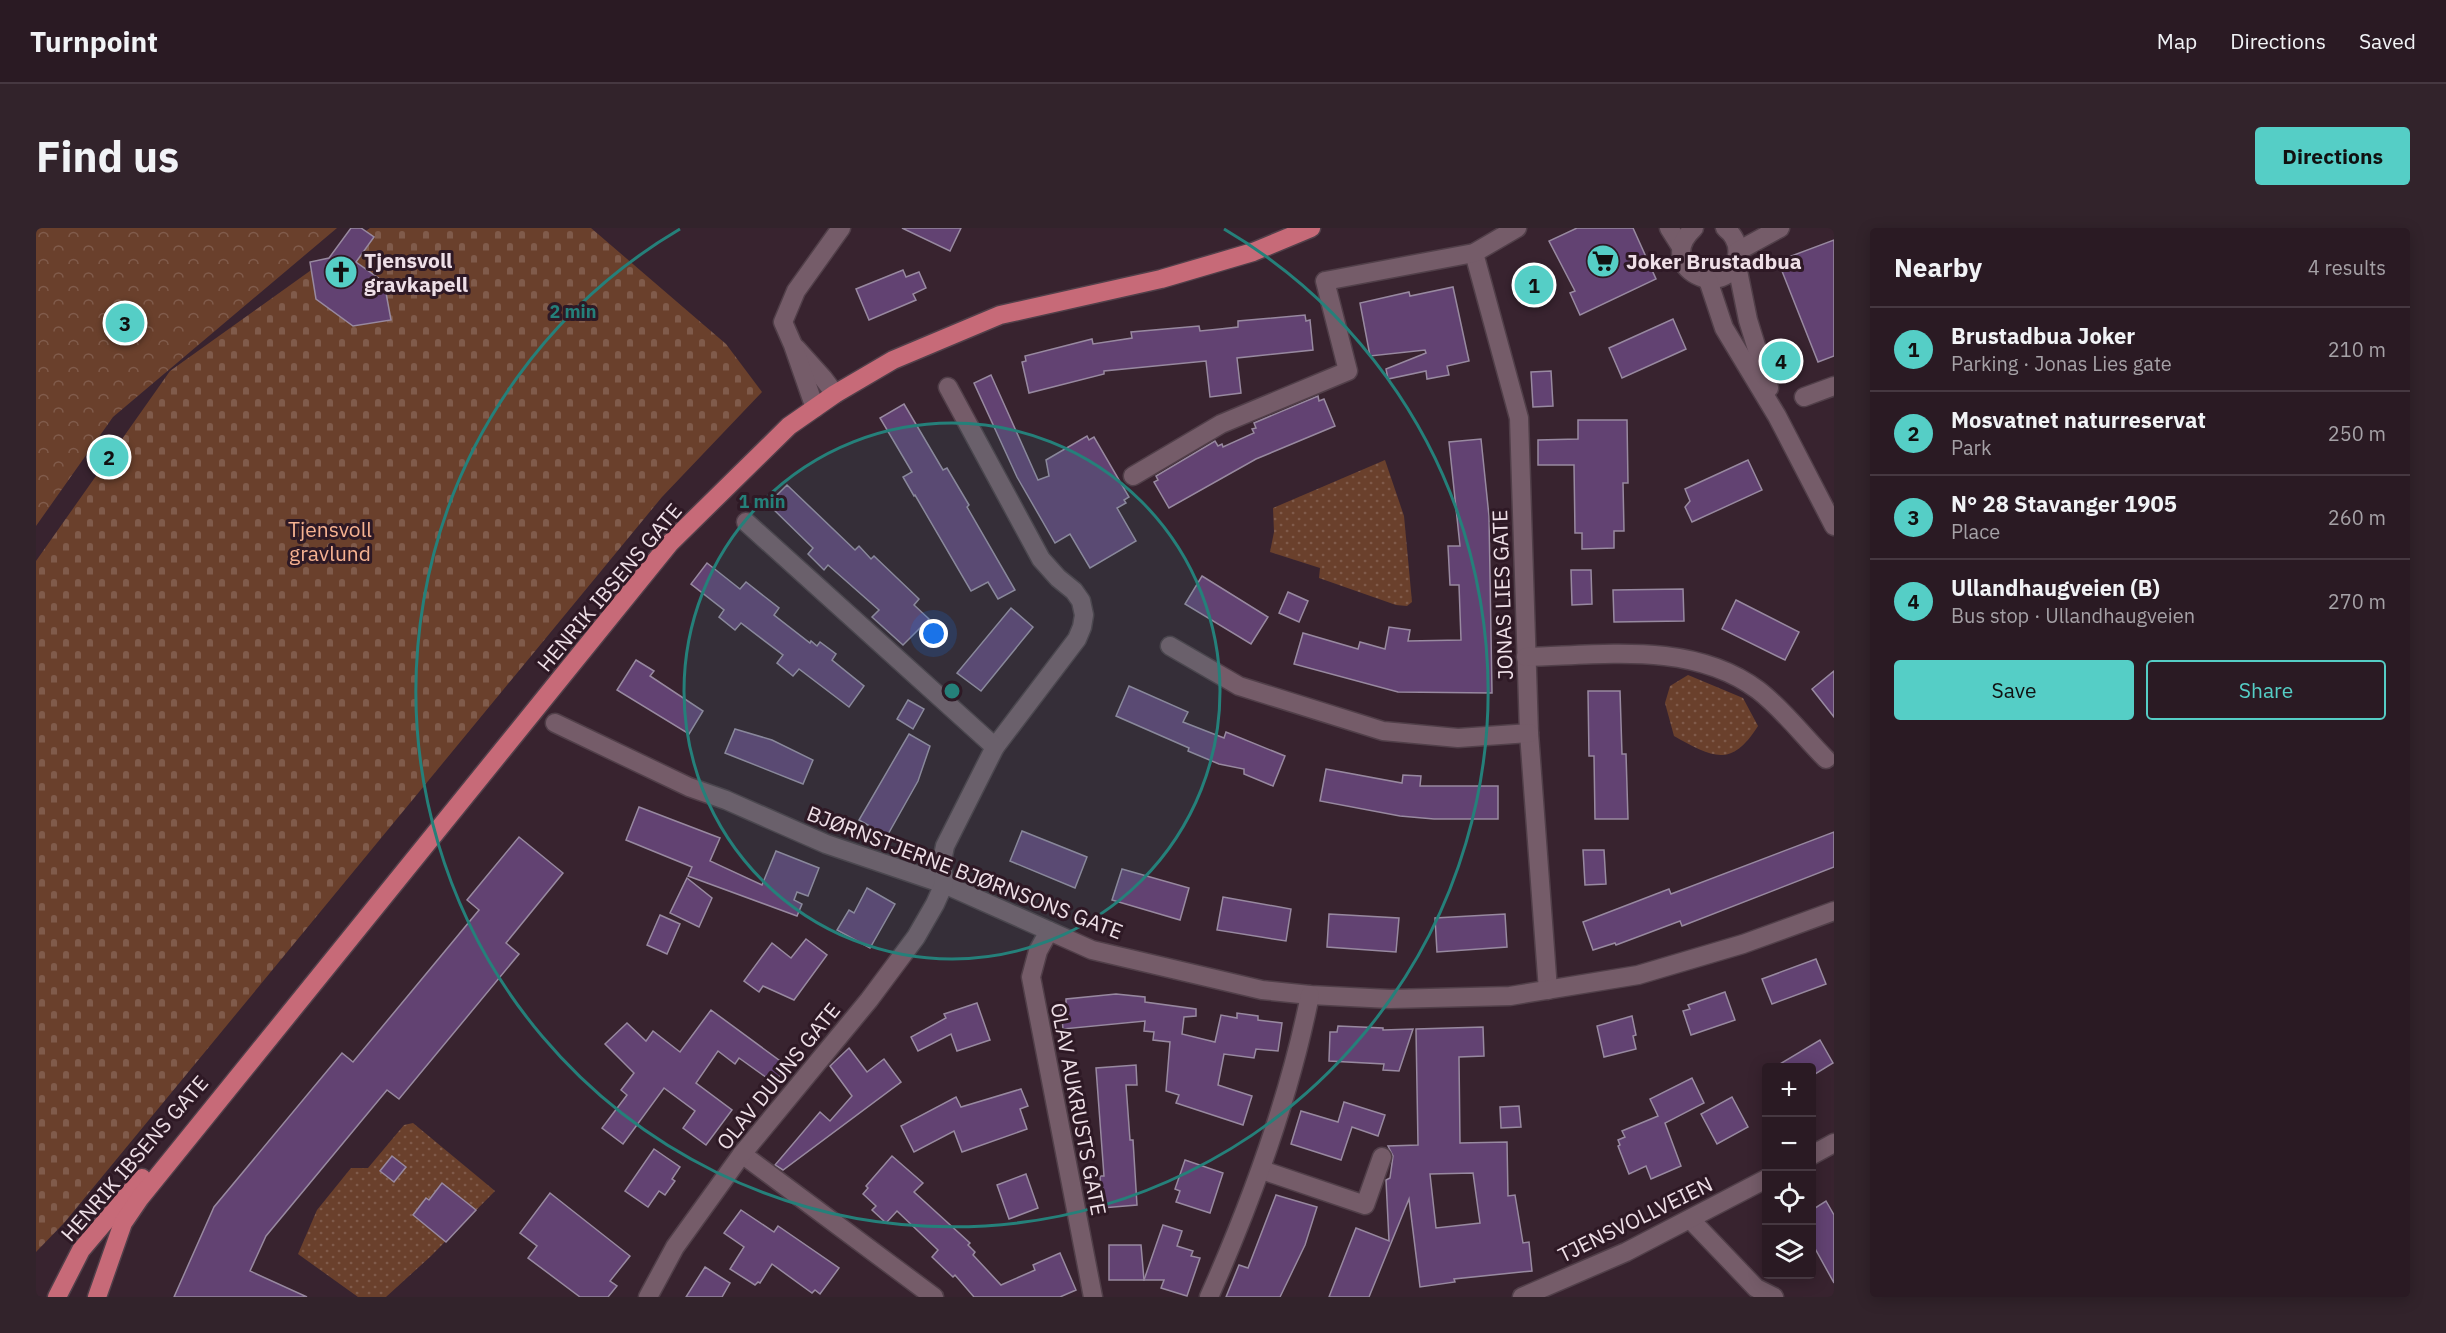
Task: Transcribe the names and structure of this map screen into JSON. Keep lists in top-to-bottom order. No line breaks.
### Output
{"streets":{"main road":["HENRIK IBSENS GATE"],"street":["JONAS LIES GATE","BJØRNSTJERNE BJØRNSONS GATE","OLAV DUUNS GATE","OLAV AUKRUSTS GATE","TJENSVOLLVEIEN"]},"crossings":[["JONAS LIES GATE","BJØRNSTJERNE BJØRNSONS GATE"],["BJØRNSTJERNE BJØRNSONS GATE","OLAV DUUNS GATE"],["BJØRNSTJERNE BJØRNSONS GATE","OLAV AUKRUSTS GATE"]],"parks":["Tjensvoll gravlund"],"places":{"supermarket":["Joker Brustadbua"],"church":["Tjensvoll gravkapell"]},"page":{"header":"Turnpoint","nav":["Map","Directions","Saved"],"buttons":["Directions",["Save","Share"]],"title":"Find us","heading":["Nearby","4 results"],"pins":["1","3","4","2"],"list":[{"mark":"1","name":"Brustadbua Joker","note":"Parking · Jonas Lies gate","value":"210 m"},{"mark":"2","name":"Mosvatnet naturreservat","note":"Park","value":"250 m"},{"mark":"3","name":"N° 28 Stavanger 1905","note":"Place","value":"260 m"},{"mark":"4","name":"Ullandhaugveien (B)","note":"Bus stop · Ullandhaugveien","value":"270 m"}],"map_buttons":["+","−"]},"rings":["2 min","1 min"]}
